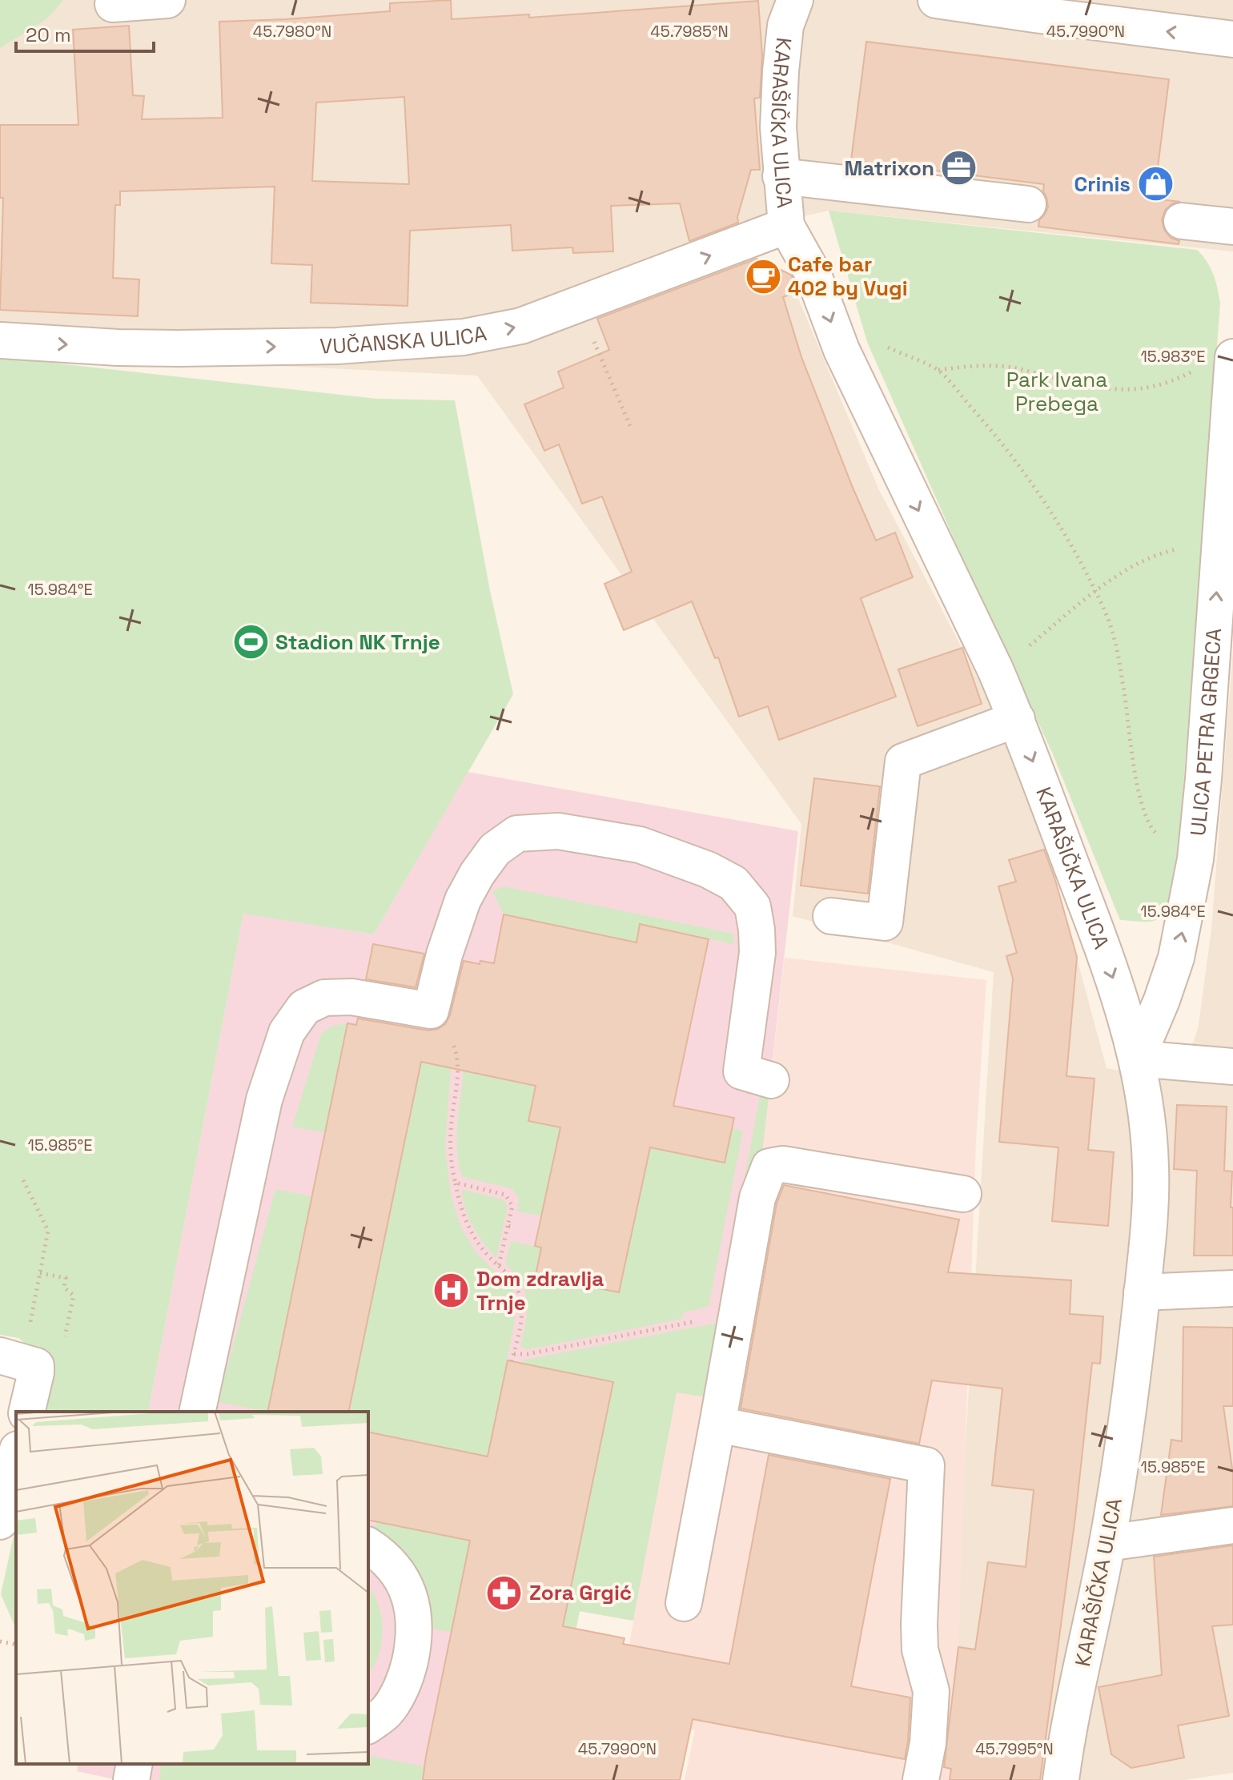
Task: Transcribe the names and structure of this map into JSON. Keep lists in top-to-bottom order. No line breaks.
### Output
{"streets":{"street":["KARAŠIČKA ULICA","VUČANSKA ULICA","ULICA PETRA GRGECA"]},"crossings":[["KARAŠIČKA ULICA","VUČANSKA ULICA"],["KARAŠIČKA ULICA","ULICA PETRA GRGECA"]],"one_way":["KARAŠIČKA ULICA","VUČANSKA ULICA","ULICA PETRA GRGECA"],"parks":["Park Ivana Prebega"],"places":{"office":["Matrixon"],"shop":["Crinis"],"cafe":["Cafe bar 402 by Vugi"],"sports":["Stadion NK Trnje"],"hospital":["Dom zdravlja Trnje"],"pharmacy":["Zora Grgić"]},"scale_bar":"20 m","coordinates":["45.7980°N","45.7985°N","45.7990°N","15.983°E","15.984°E","15.985°E","45.7995°N"]}
